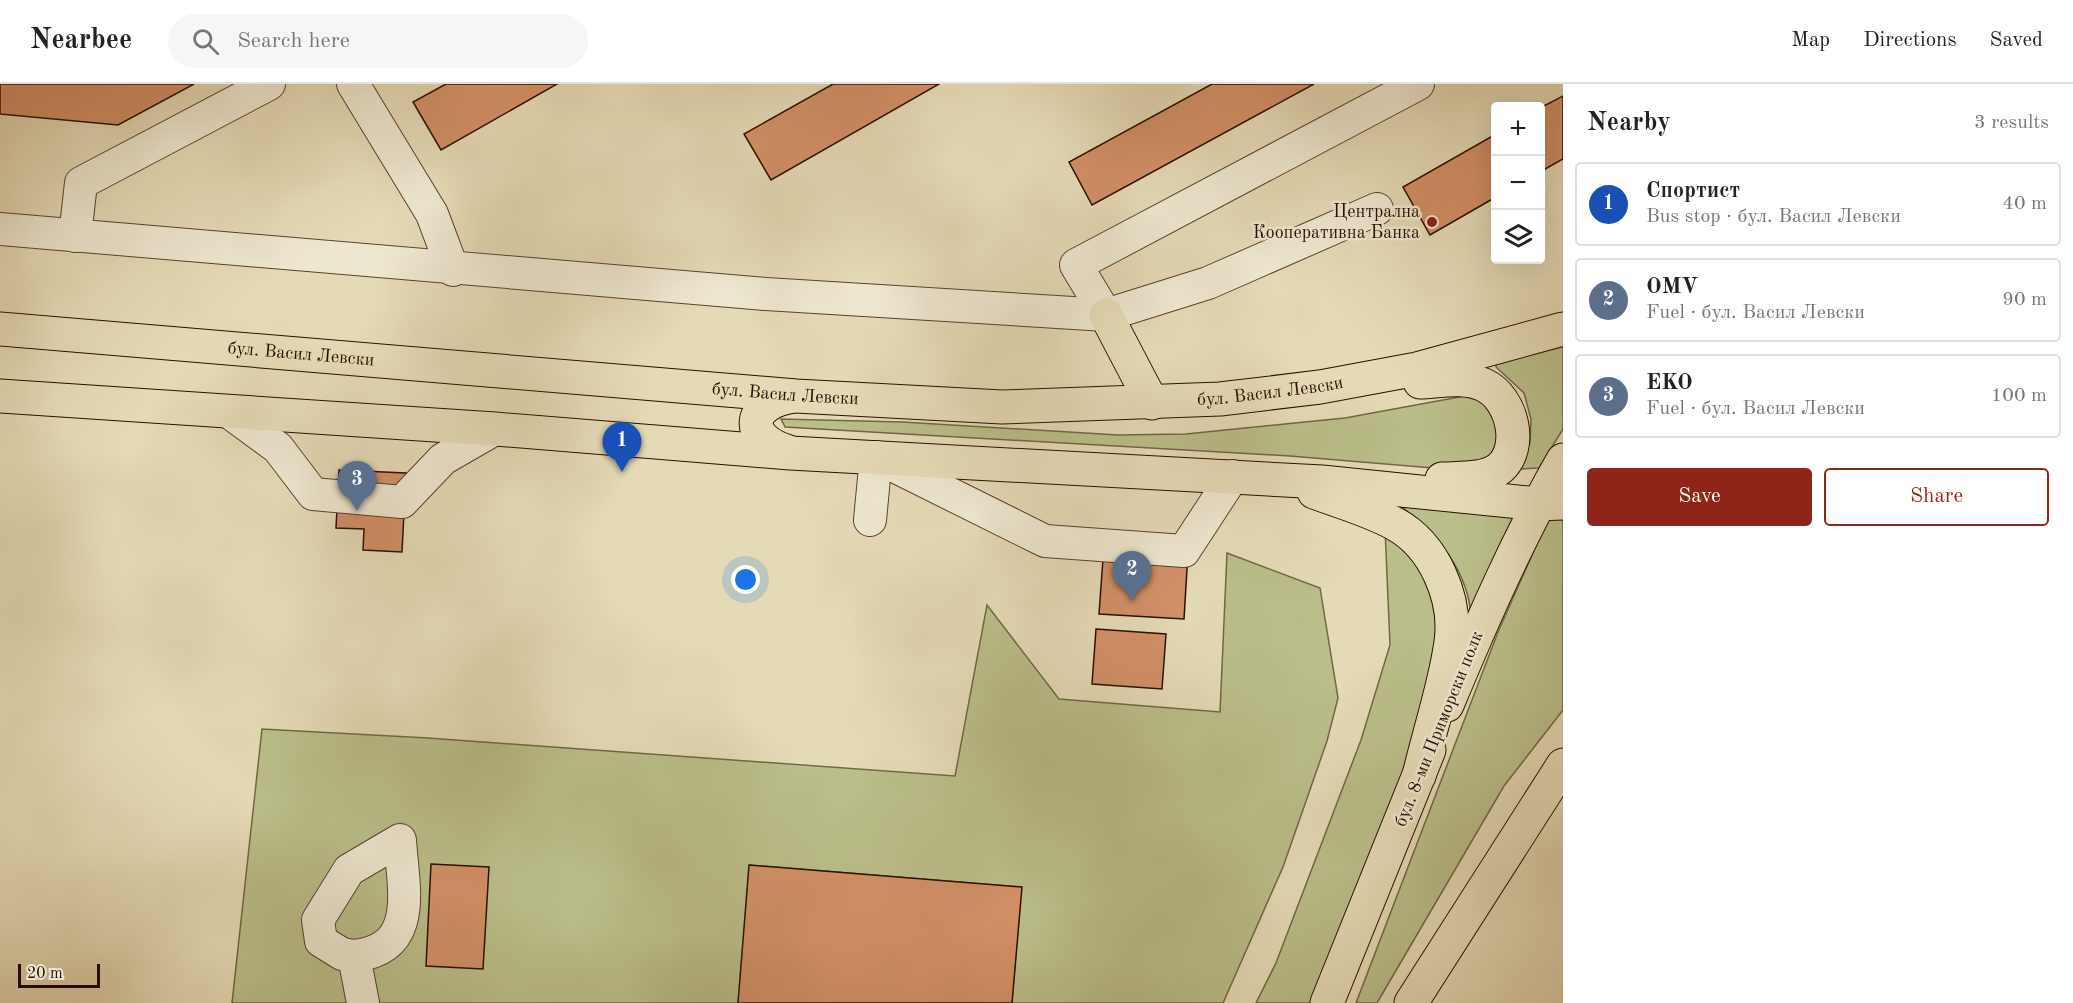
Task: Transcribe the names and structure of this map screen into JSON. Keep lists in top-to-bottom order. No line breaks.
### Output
{"streets":{"main road":["бул. Васил Левски","бул. 8-ми Приморски полк"]},"places":["Централна Кооперативна Банка"],"scale_bar":"20 m","page":{"header":"Nearbee","search":"Search here","nav":["Map","Directions","Saved"],"heading":["Nearby","3 results"],"map_buttons":["+","−"],"list":[{"mark":"1","name":"Спортист","note":"Bus stop · бул. Васил Левски","value":"40 m"},{"mark":"2","name":"OMV","note":"Fuel · бул. Васил Левски","value":"90 m"},{"mark":"3","name":"EKO","note":"Fuel · бул. Васил Левски","value":"100 m"}],"pins":["1","3","2"],"buttons":["Save","Share"],"scale":"20 m"}}
